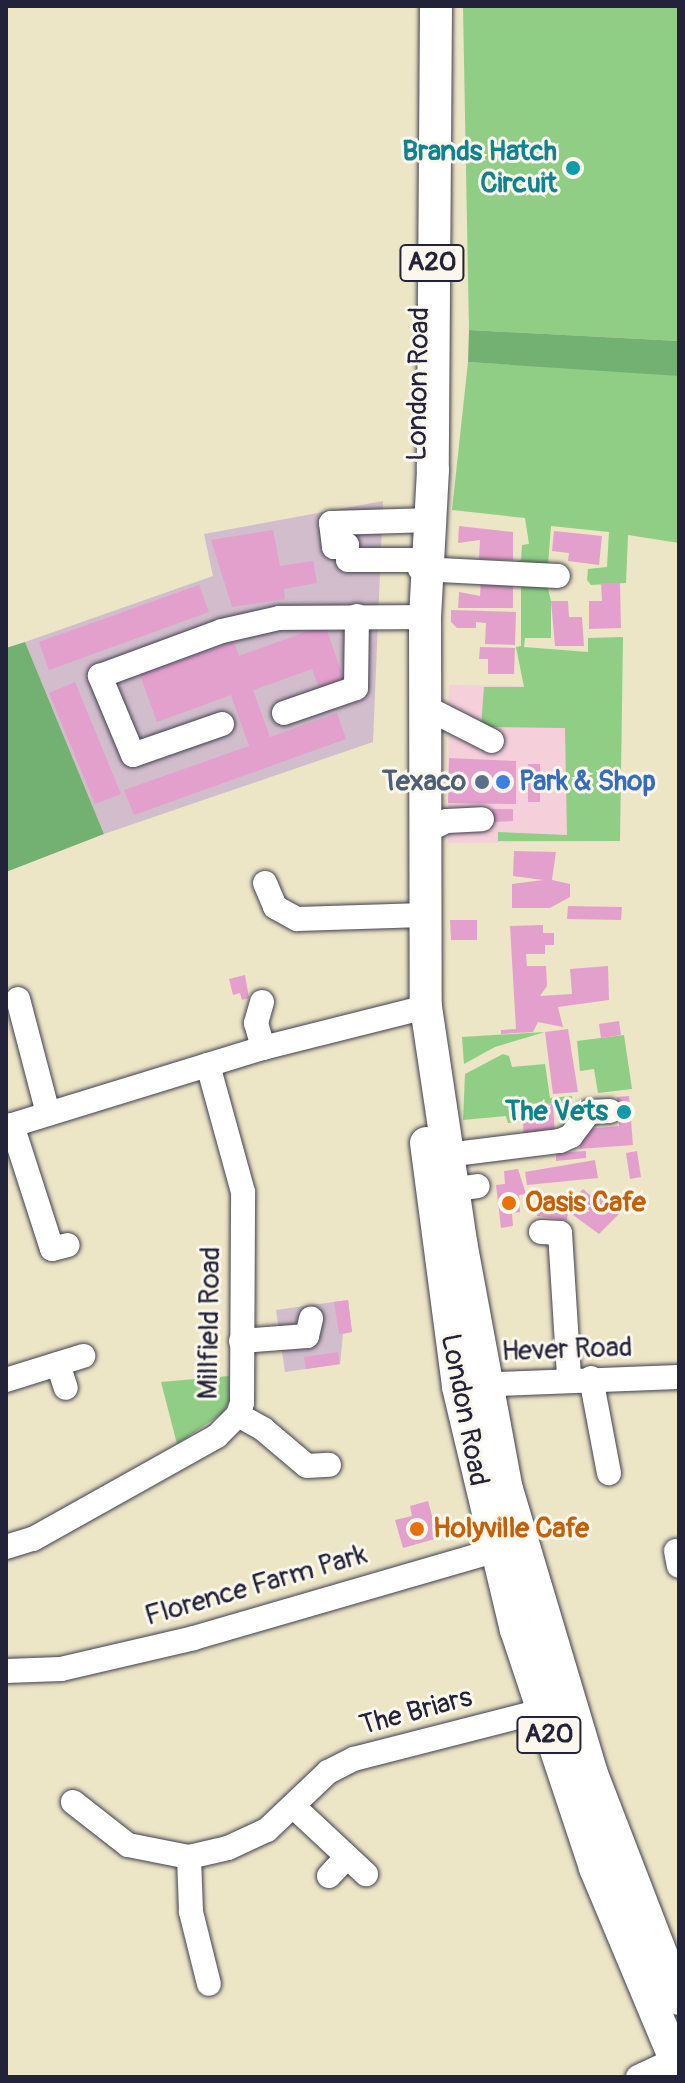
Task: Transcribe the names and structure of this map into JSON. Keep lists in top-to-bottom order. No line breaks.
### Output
{"streets":{"main road":["A20","London Road"],"street":["Millfield Road","Hever Road","Florence Farm Park","The Briars"]},"crossings":[["London Road","Hever Road"],["London Road","Florence Farm Park"],["London Road","The Briars"]],"places":["Brands Hatch Circuit","Texaco","Park & Shop","The Vets","Oasis Cafe","Holyville Cafe"]}
